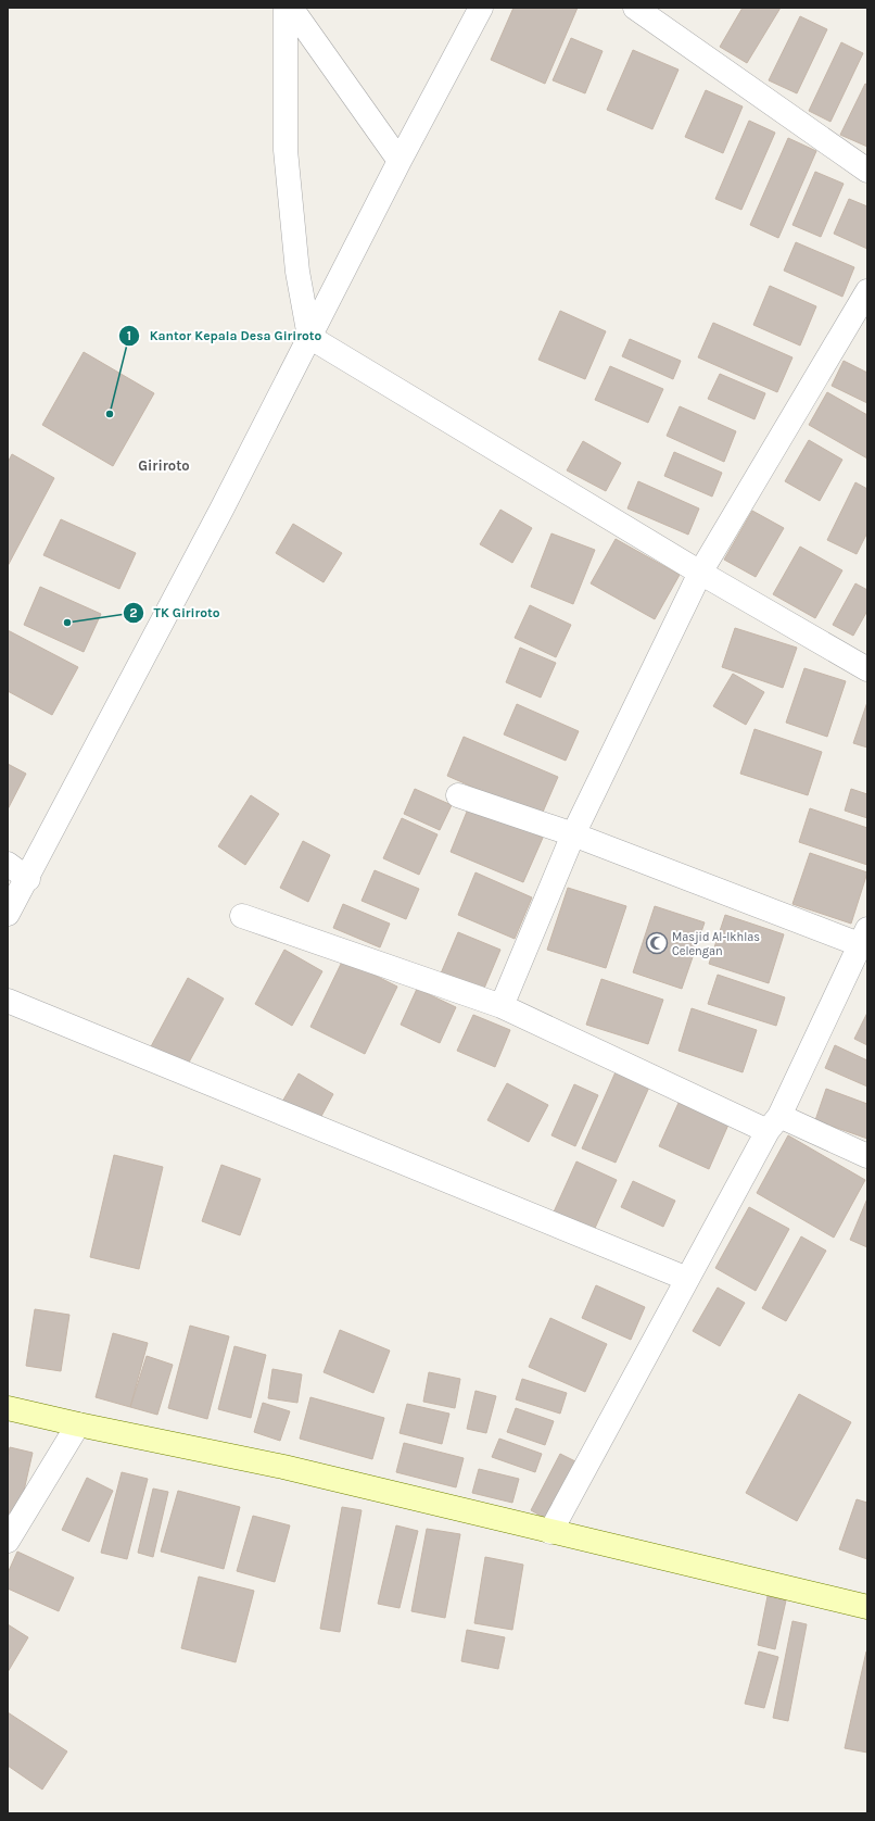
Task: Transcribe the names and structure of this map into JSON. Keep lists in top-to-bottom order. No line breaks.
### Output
{"districts":["Giriroto"],"places":{"other":["Kantor Kepala Desa Giriroto","TK Giriroto"],"mosque":["Masjid Al-Ikhlas Celengan"]}}
